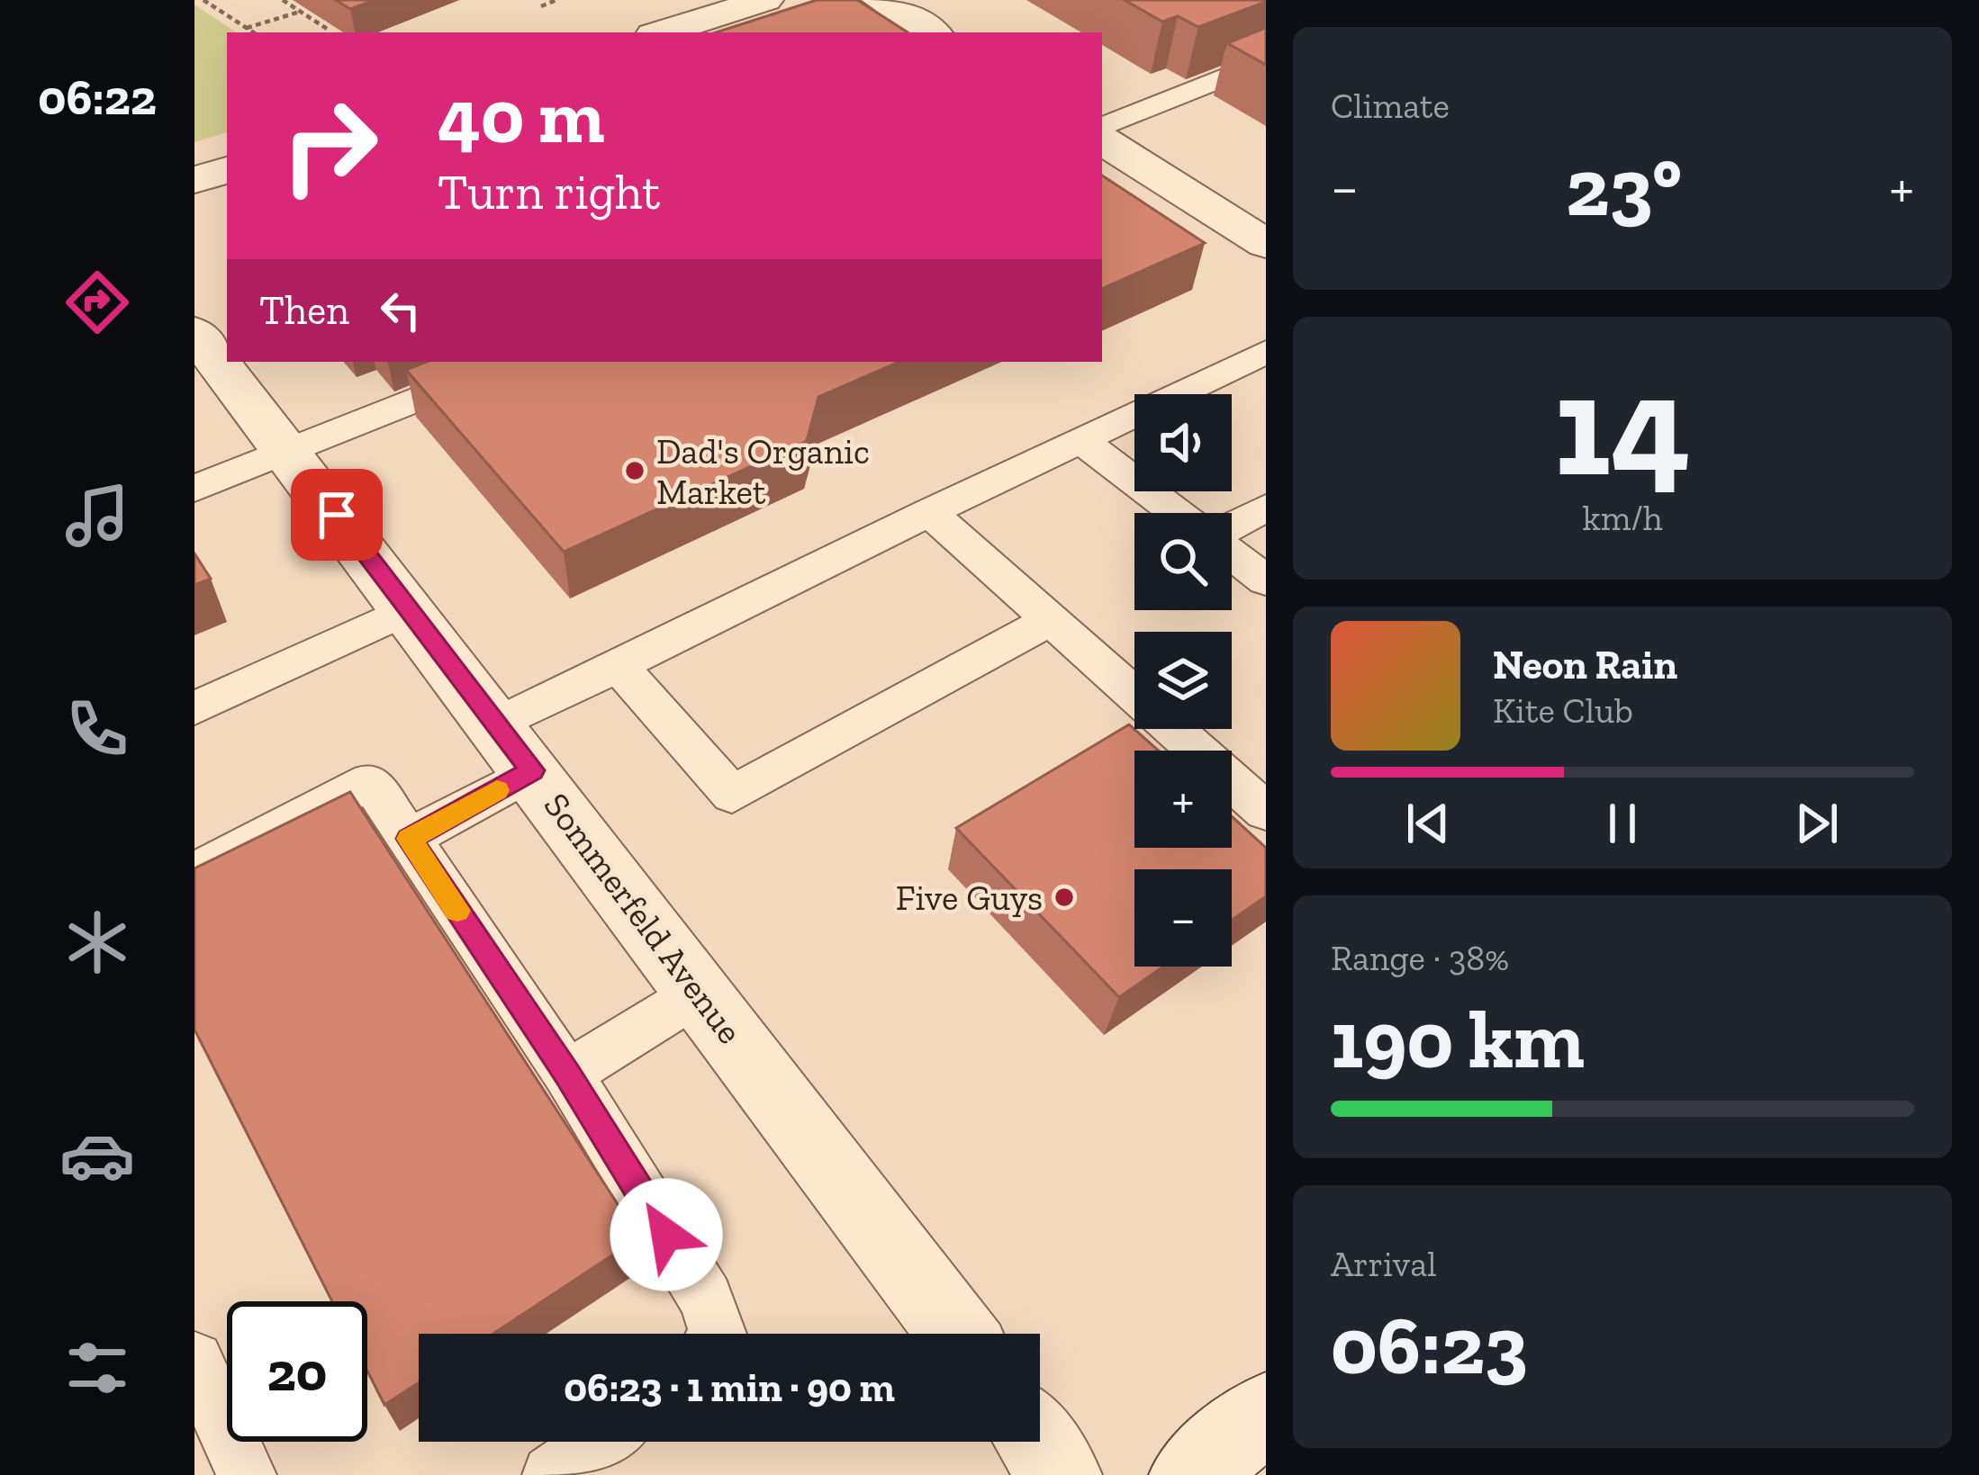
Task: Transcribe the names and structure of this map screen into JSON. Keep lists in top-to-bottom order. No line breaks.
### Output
{"streets":{"street":["Sommerfeld Avenue"]},"places":["Dad's Organic Market","Five Guys"],"page":{"tabs":"06:22","tile":["Climate",["14","km/h"],["Range · 38%","190 km"],["Arrival","06:23"]],"turn":["40 m","Turn right"],"heat":["−","23°","+"],"then":"Then","map_buttons":["+","−"],"song":["Neon Rain","Kite Club"],"limit":"20","trip":"06:23 · 1 min · 90 m"}}
